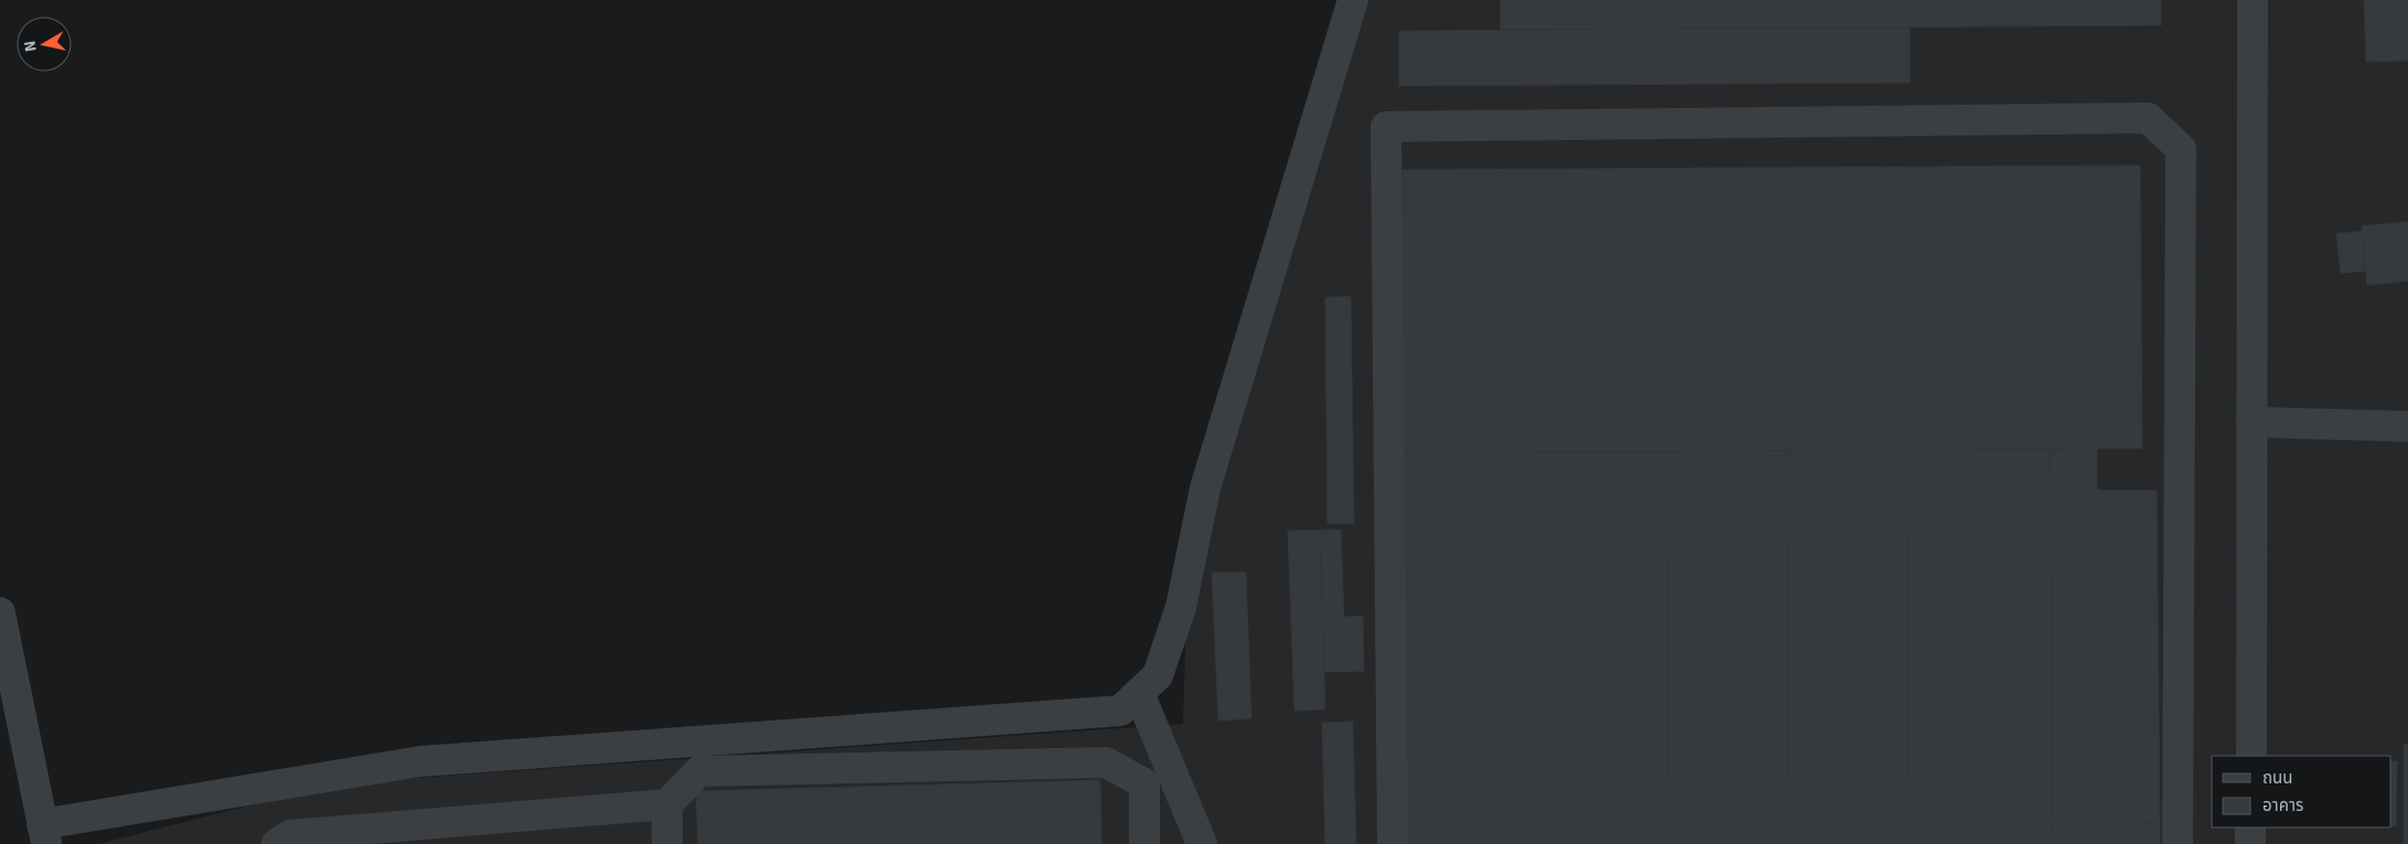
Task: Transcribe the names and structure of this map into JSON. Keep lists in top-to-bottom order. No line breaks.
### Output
{"legend":["ถนน","อาคาร"],"north":"left"}
